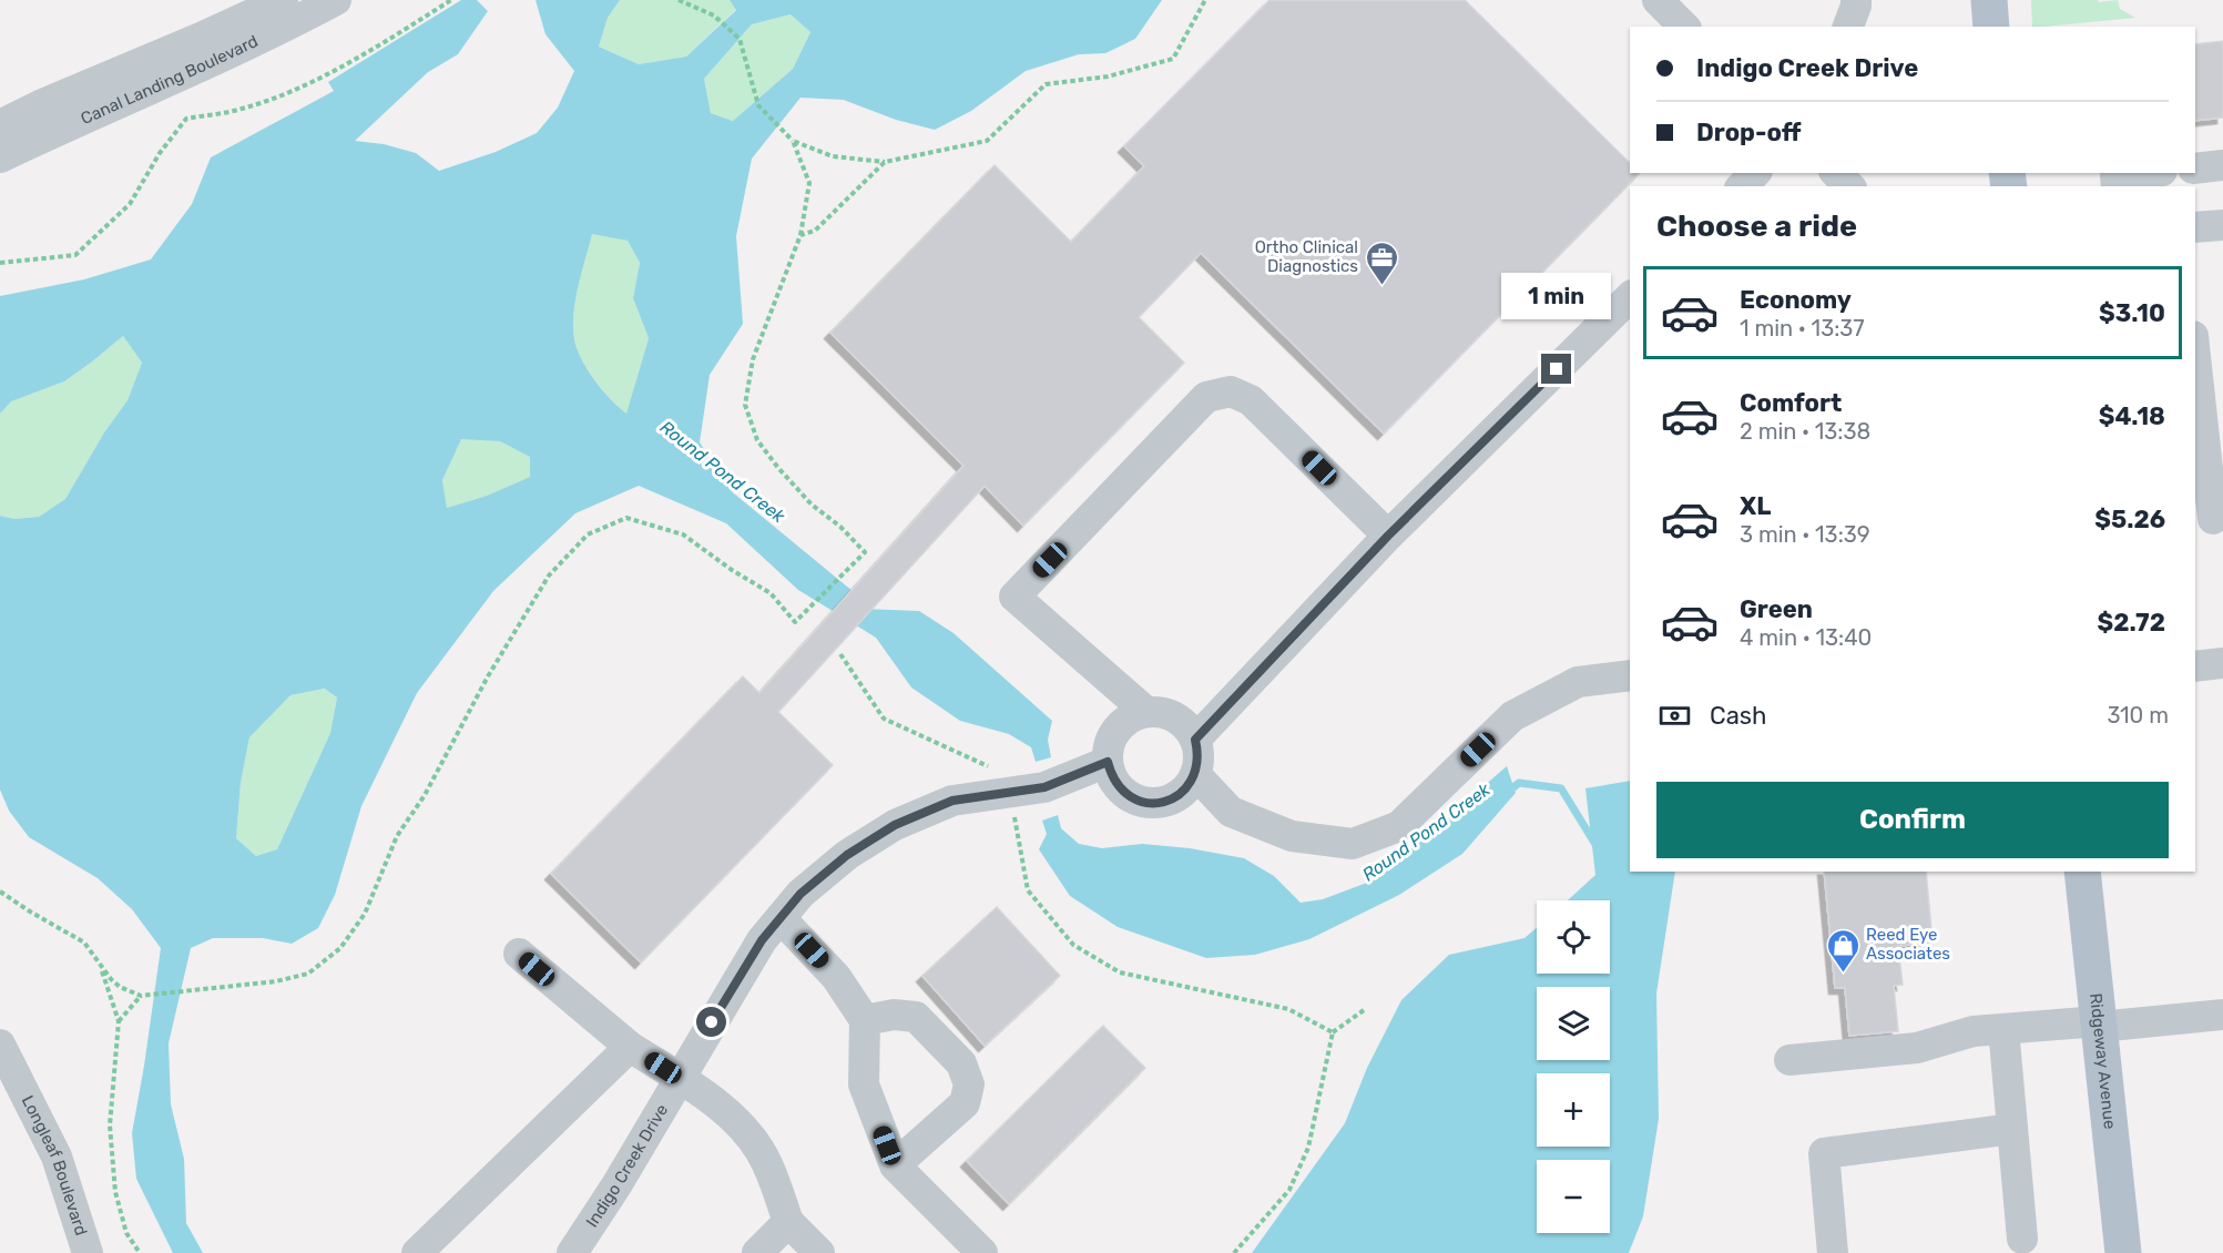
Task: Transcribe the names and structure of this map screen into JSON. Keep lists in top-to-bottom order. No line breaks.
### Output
{"streets":{"main road":["Ridgeway Avenue"],"street":["Canal Landing Boulevard","Indigo Creek Drive","Longleaf Boulevard"]},"water":["Round Pond Creek"],"places":{"office":["Ortho Clinical Diagnostics"],"shop":["Reed Eye Associates"]},"page":{"banner":["Indigo Creek Drive","Drop-off"],"heading":"Choose a ride","list":[{"name":"Economy","note":"1 min · 13:37","value":"$3.10"},{"name":"Comfort","note":"2 min · 13:38","value":"$4.18"},{"name":"XL","note":"3 min · 13:39","value":"$5.26"},{"name":"Green","note":"4 min · 13:40","value":"$2.72"}],"bubble":"1 min","pay":["Cash","310 m"],"buttons":"Confirm","map_buttons":["+","−"]}}
